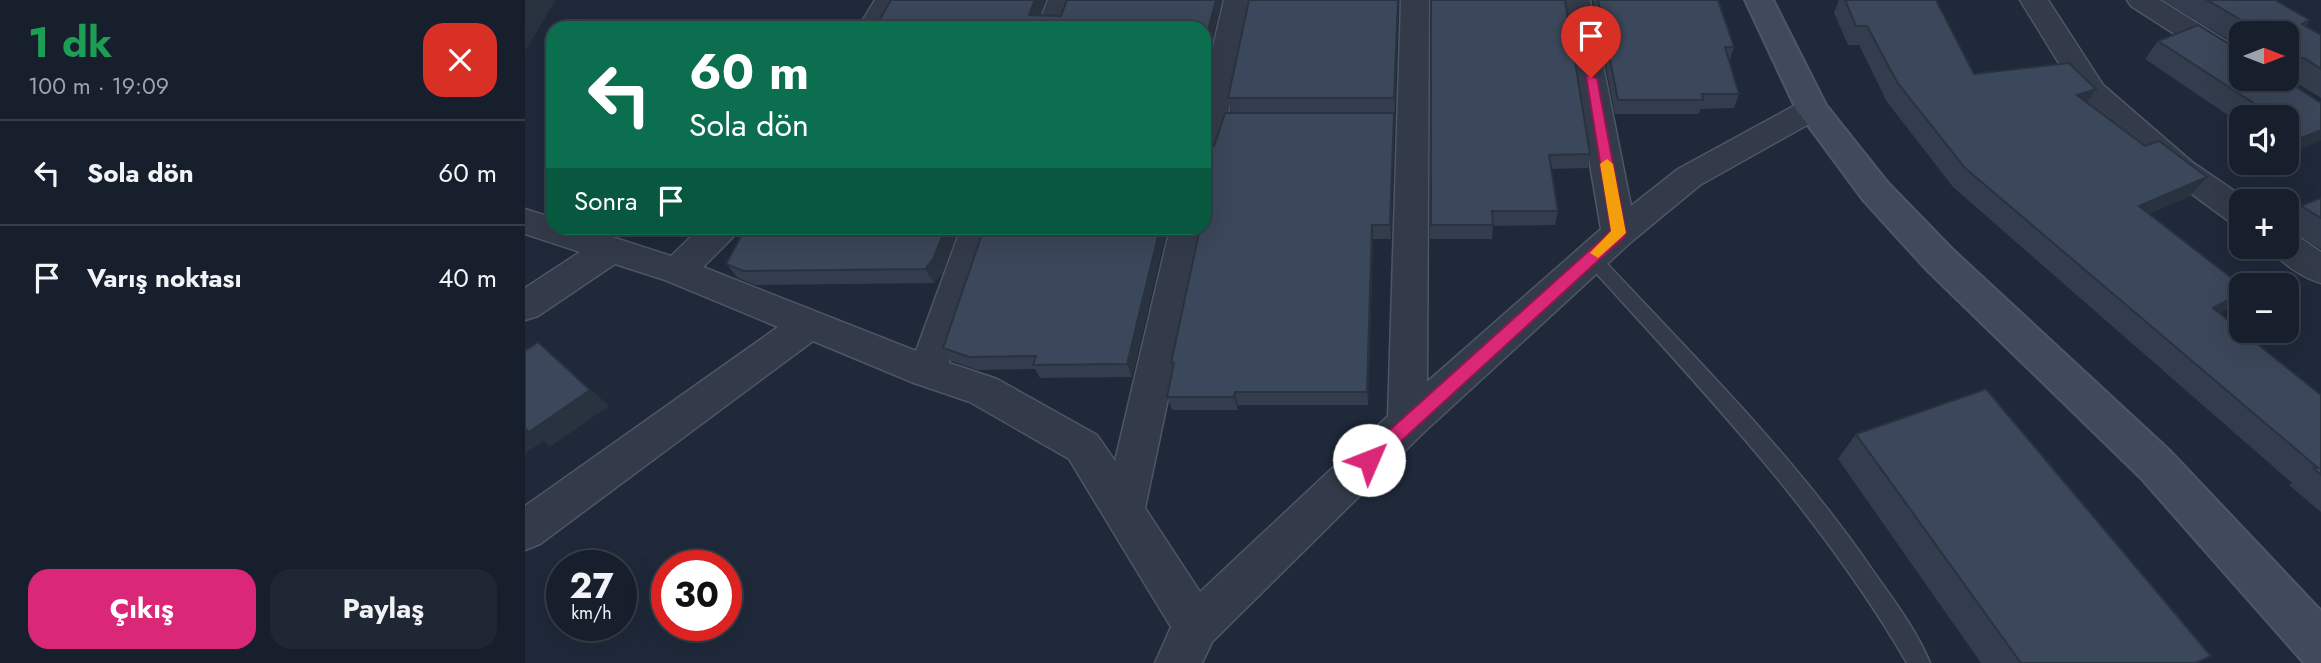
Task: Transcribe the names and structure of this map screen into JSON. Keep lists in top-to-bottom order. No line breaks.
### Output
{"north":"right","page":{"heading":["1 dk","100 m · 19:09"],"map_buttons":["+","−"],"turn":["60 m","Sola dön"],"list":[{"name":"Sola dön","value":"60 m"},{"name":"Varış noktası","value":"40 m"}],"then":"Sonra","speed":"27 km/h","limit":"30","buttons":["Çıkış","Paylaş"]}}
